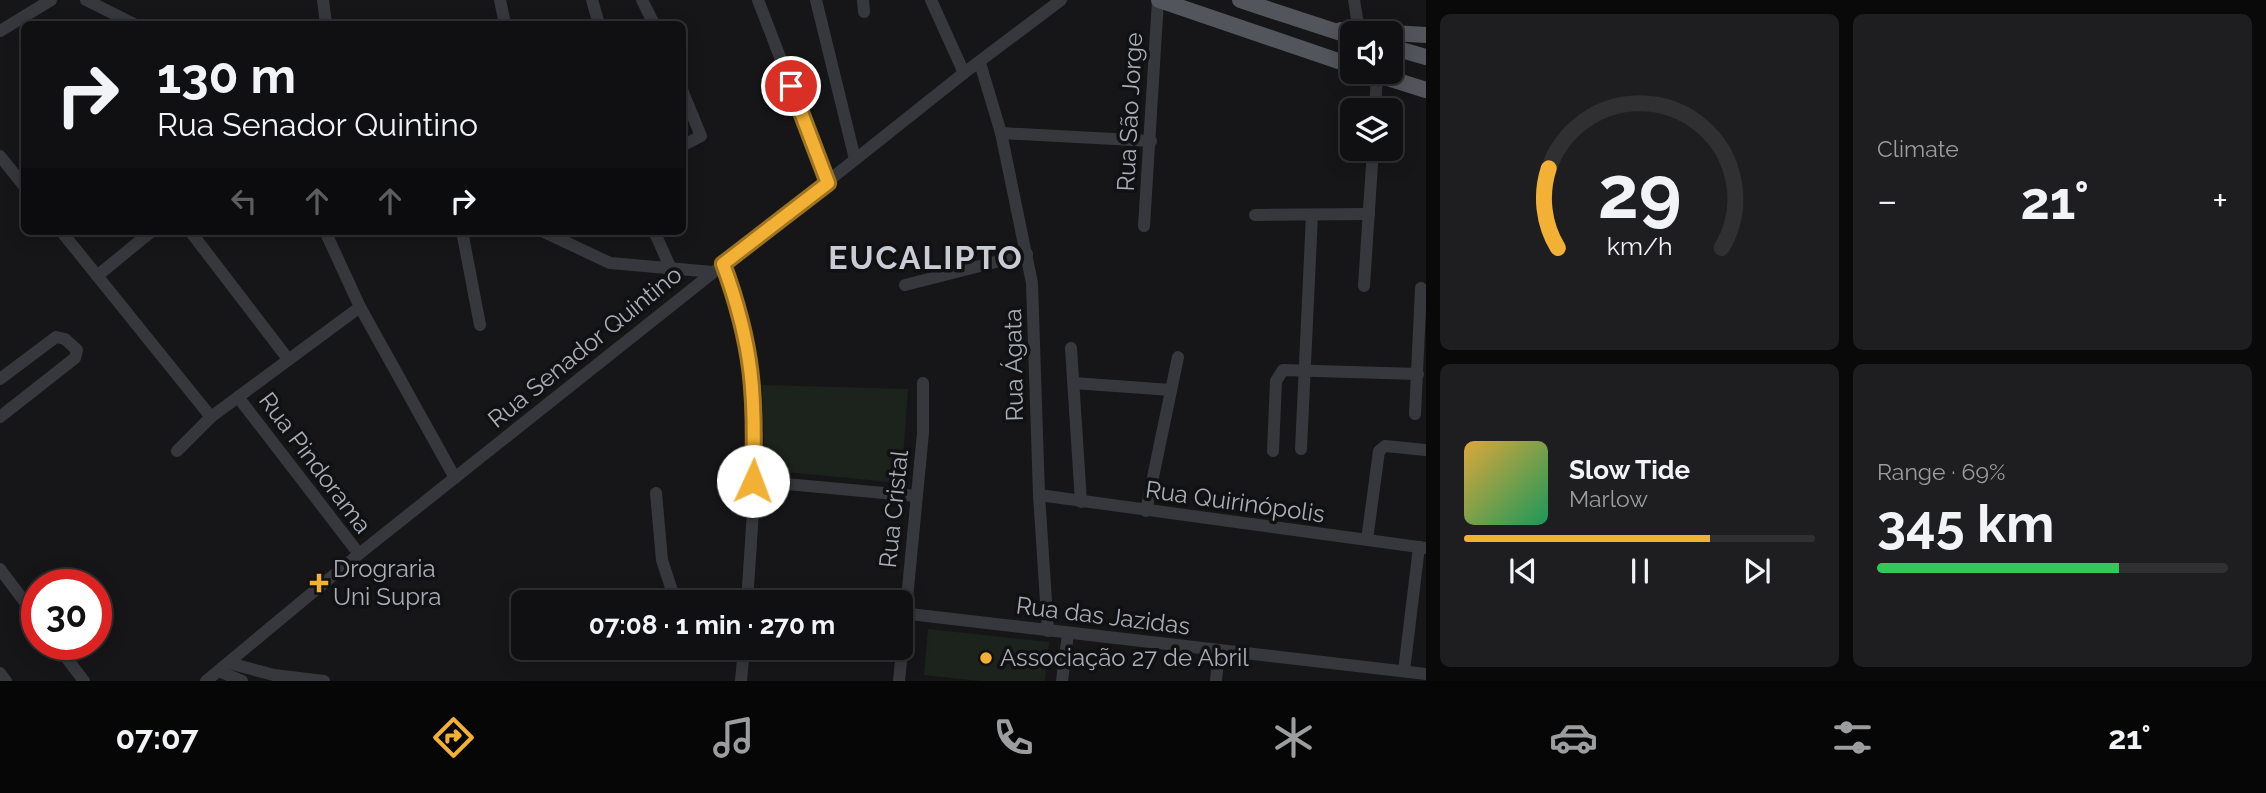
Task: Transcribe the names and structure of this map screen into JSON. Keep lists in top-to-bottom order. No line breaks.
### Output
{"streets":{"street":["Rua São Jorge","Rua Senador Quintino","Rua Ágata","Rua Pindorama","Rua Quirinópolis","Rua Cristal","Rua das Jazidas"]},"crossings":[["Rua Senador Quintino","Rua Ágata"],["Rua Senador Quintino","Rua Pindorama"],["Rua Ágata","Rua Quirinópolis"],["Rua Ágata","Rua das Jazidas"]],"districts":["EUCALIPTO"],"places":{"health":["Drograria Uni Supra"],"other":["Associação 27 de Abril"]},"page":{"tile":["Climate",["Range · 69%","345 km"]],"turn":["130 m","Rua Senador Quintino"],"heat":["−","21°","+"],"song":["Slow Tide","Marlow"],"limit":"30","trip":"07:08 · 1 min · 270 m","tabs":["07:07","21°"],"gauge":["29","km/h"]}}
